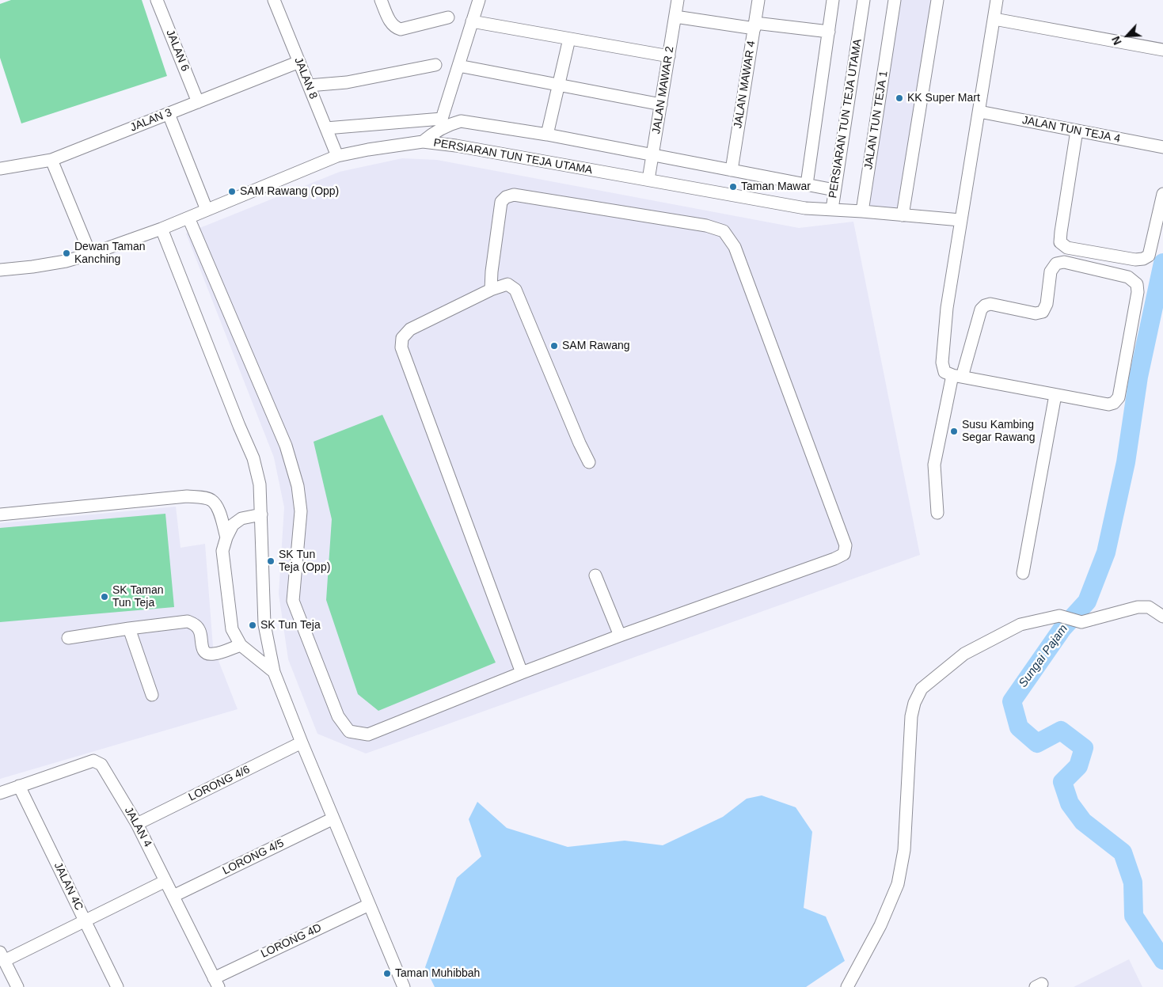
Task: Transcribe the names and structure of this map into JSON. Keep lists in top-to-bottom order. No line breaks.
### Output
{"streets":{"street":["JALAN 6","JALAN 8","JALAN MAWAR 4","JALAN MAWAR 2","PERSIARAN TUN TEJA UTAMA","JALAN 3","JALAN TUN TEJA 1","JALAN TUN TEJA 4","LORONG 4/6","JALAN 4","LORONG 4/5","JALAN 4C","LORONG 4D"]},"crossings":[["JALAN 6","JALAN 3"],["JALAN 8","PERSIARAN TUN TEJA UTAMA"],["JALAN 8","JALAN 3"],["JALAN MAWAR 2","PERSIARAN TUN TEJA UTAMA"],["LORONG 4/6","JALAN 4"],["JALAN 4","LORONG 4/5"],["JALAN 4","JALAN 4C"],["JALAN 4","LORONG 4D"]],"water":["Sungai Pajam"],"places":["KK Super Mart","Taman Mawar","SAM Rawang (Opp)","Dewan Taman Kanching","SAM Rawang","Susu Kambing Segar Rawang","SK Tun Teja (Opp)","SK Taman Tun Teja","SK Tun Teja","Taman Muhibbah"],"north":"bottom left"}
